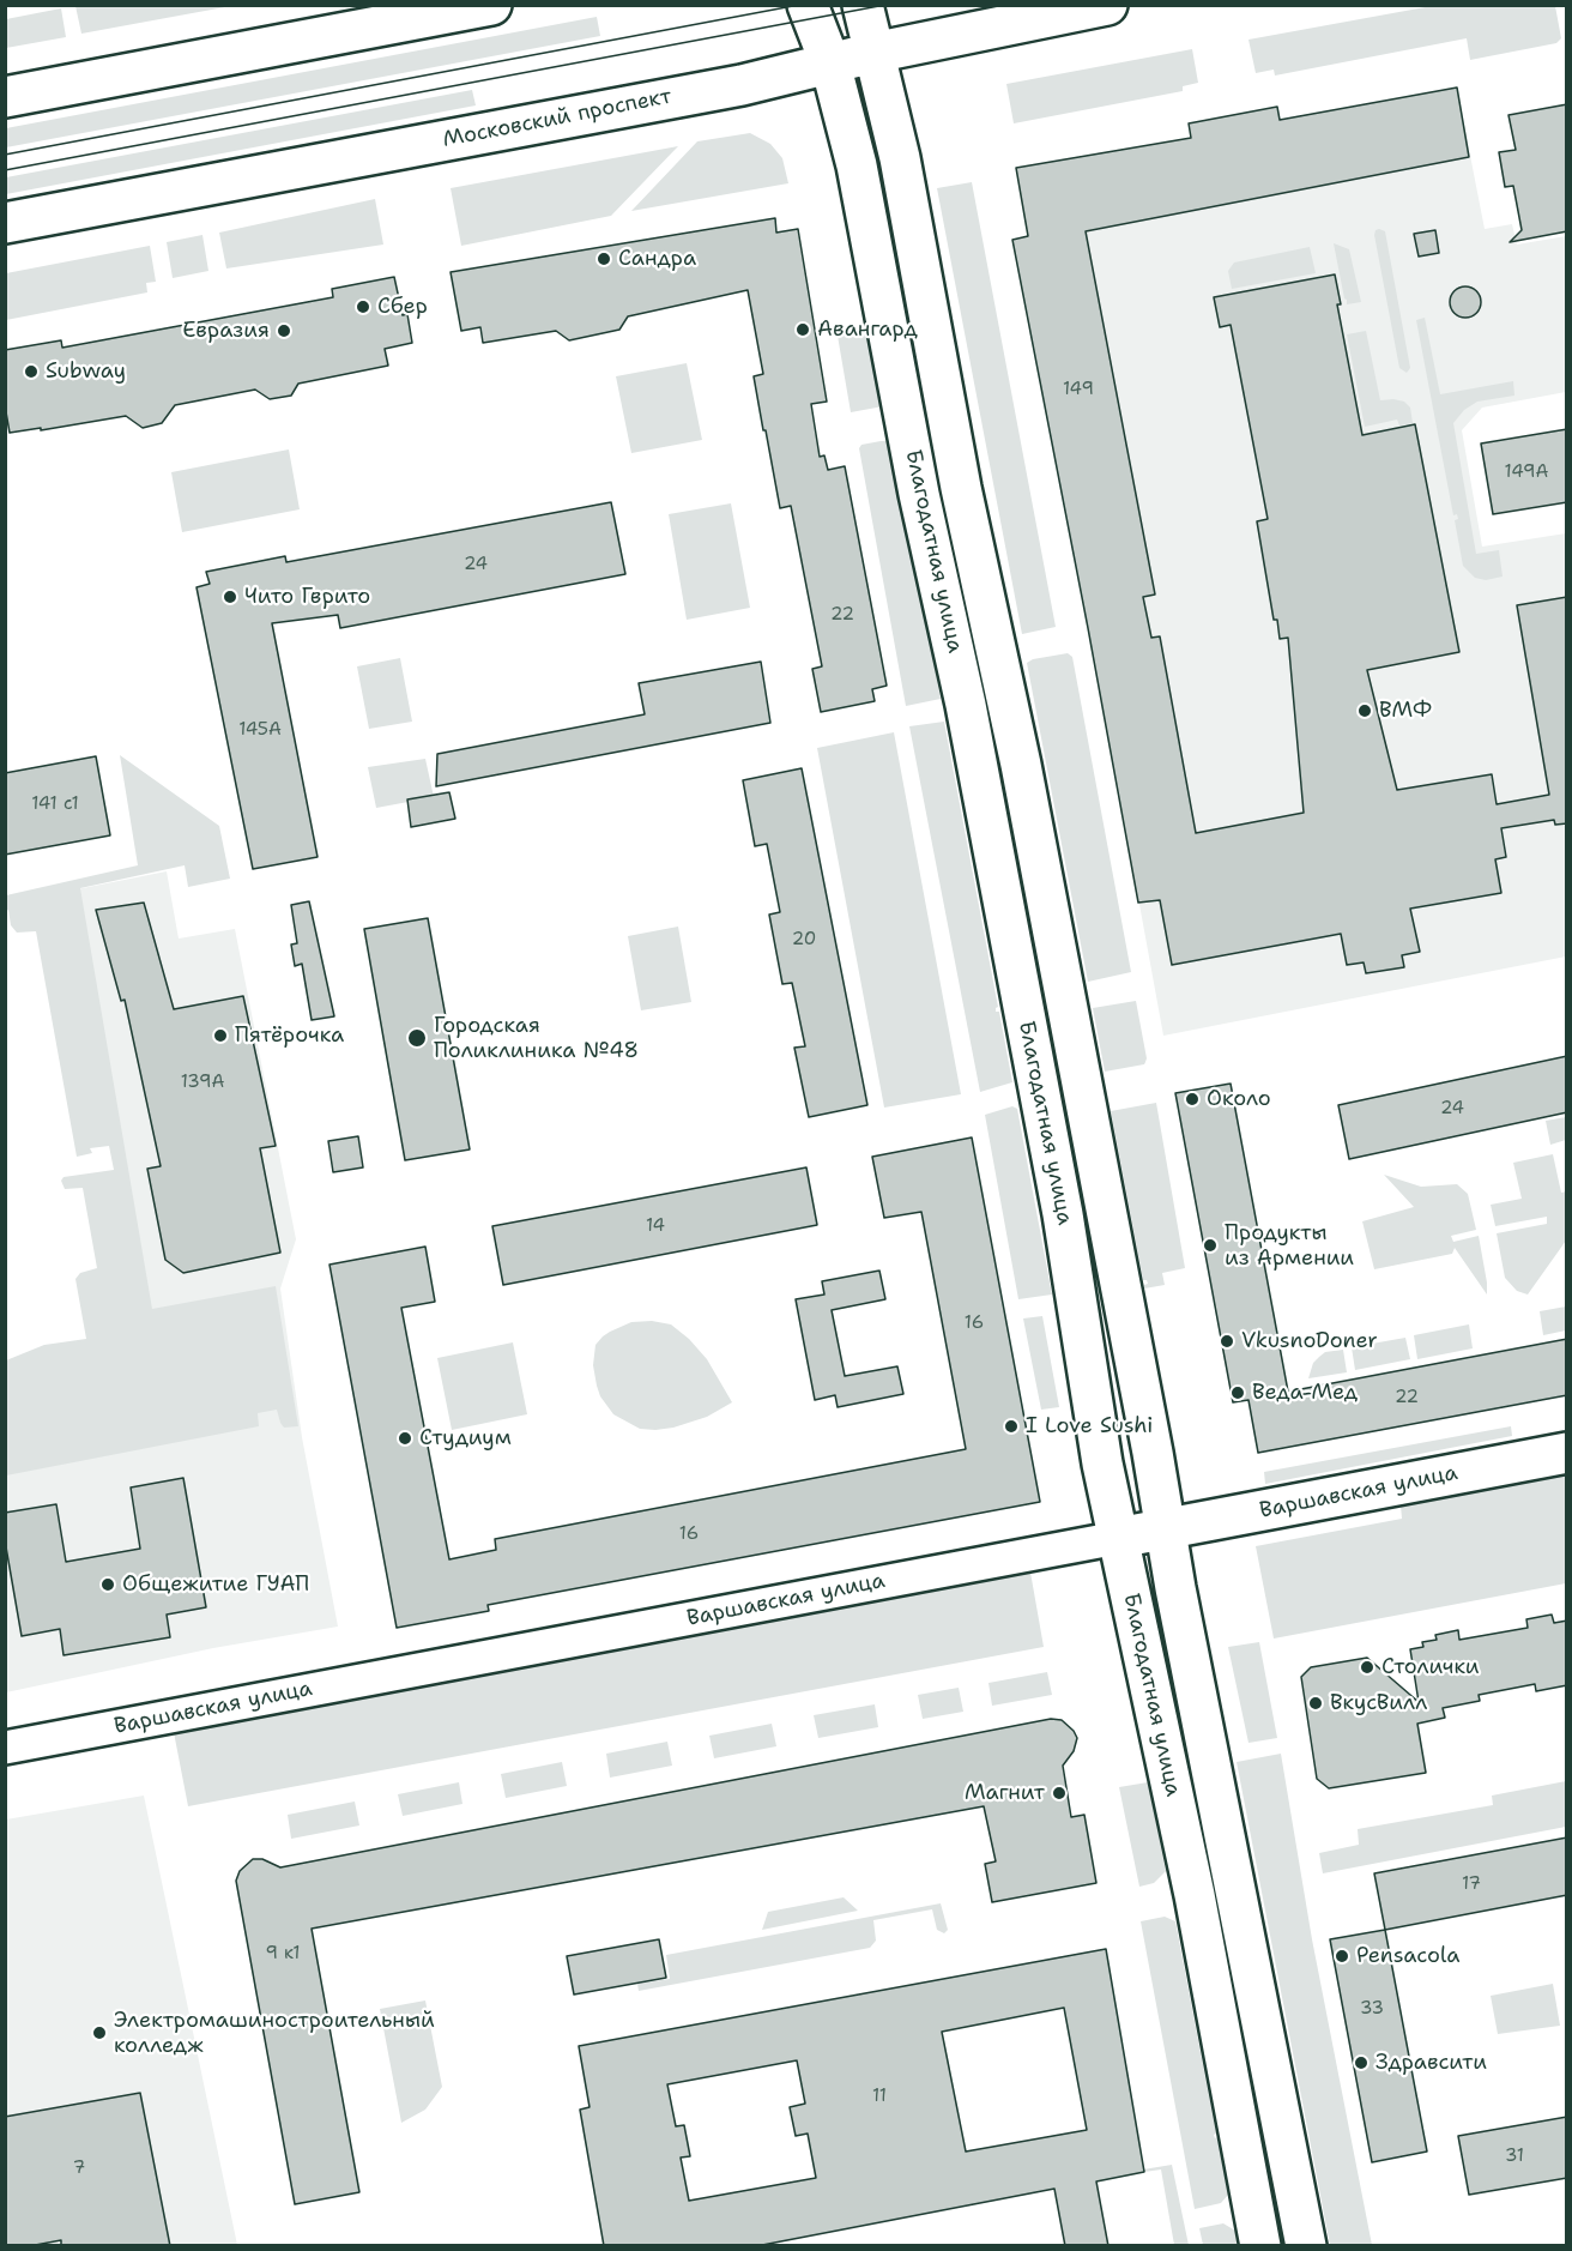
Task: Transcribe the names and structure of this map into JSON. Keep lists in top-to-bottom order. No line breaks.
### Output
{"streets":{"main road":["Московский проспект","Благодатная улица","Варшавская улица"]},"crossings":[["Московский проспект","Благодатная улица"],["Благодатная улица","Варшавская улица"]],"places":["Сандра","Сбер","Авангард","Евразия","Subway","Чито Гврито","ВМФ","Пятёрочка","Городская Поликлиника №48","Около","Продукты из Армении","VkusnoDoner","Веда-Мед","I Love Sushi","Студиум","Общежитие ГУАП","Столички","ВкусВилл","Магнит","Pensacola","Электромашиностроительный колледж","Здравсити"],"house_numbers":["149","149А","24","22","145А","141 с1","20","139А","24","14","16","22","16","17","9 к1","33","11","31","7"]}
